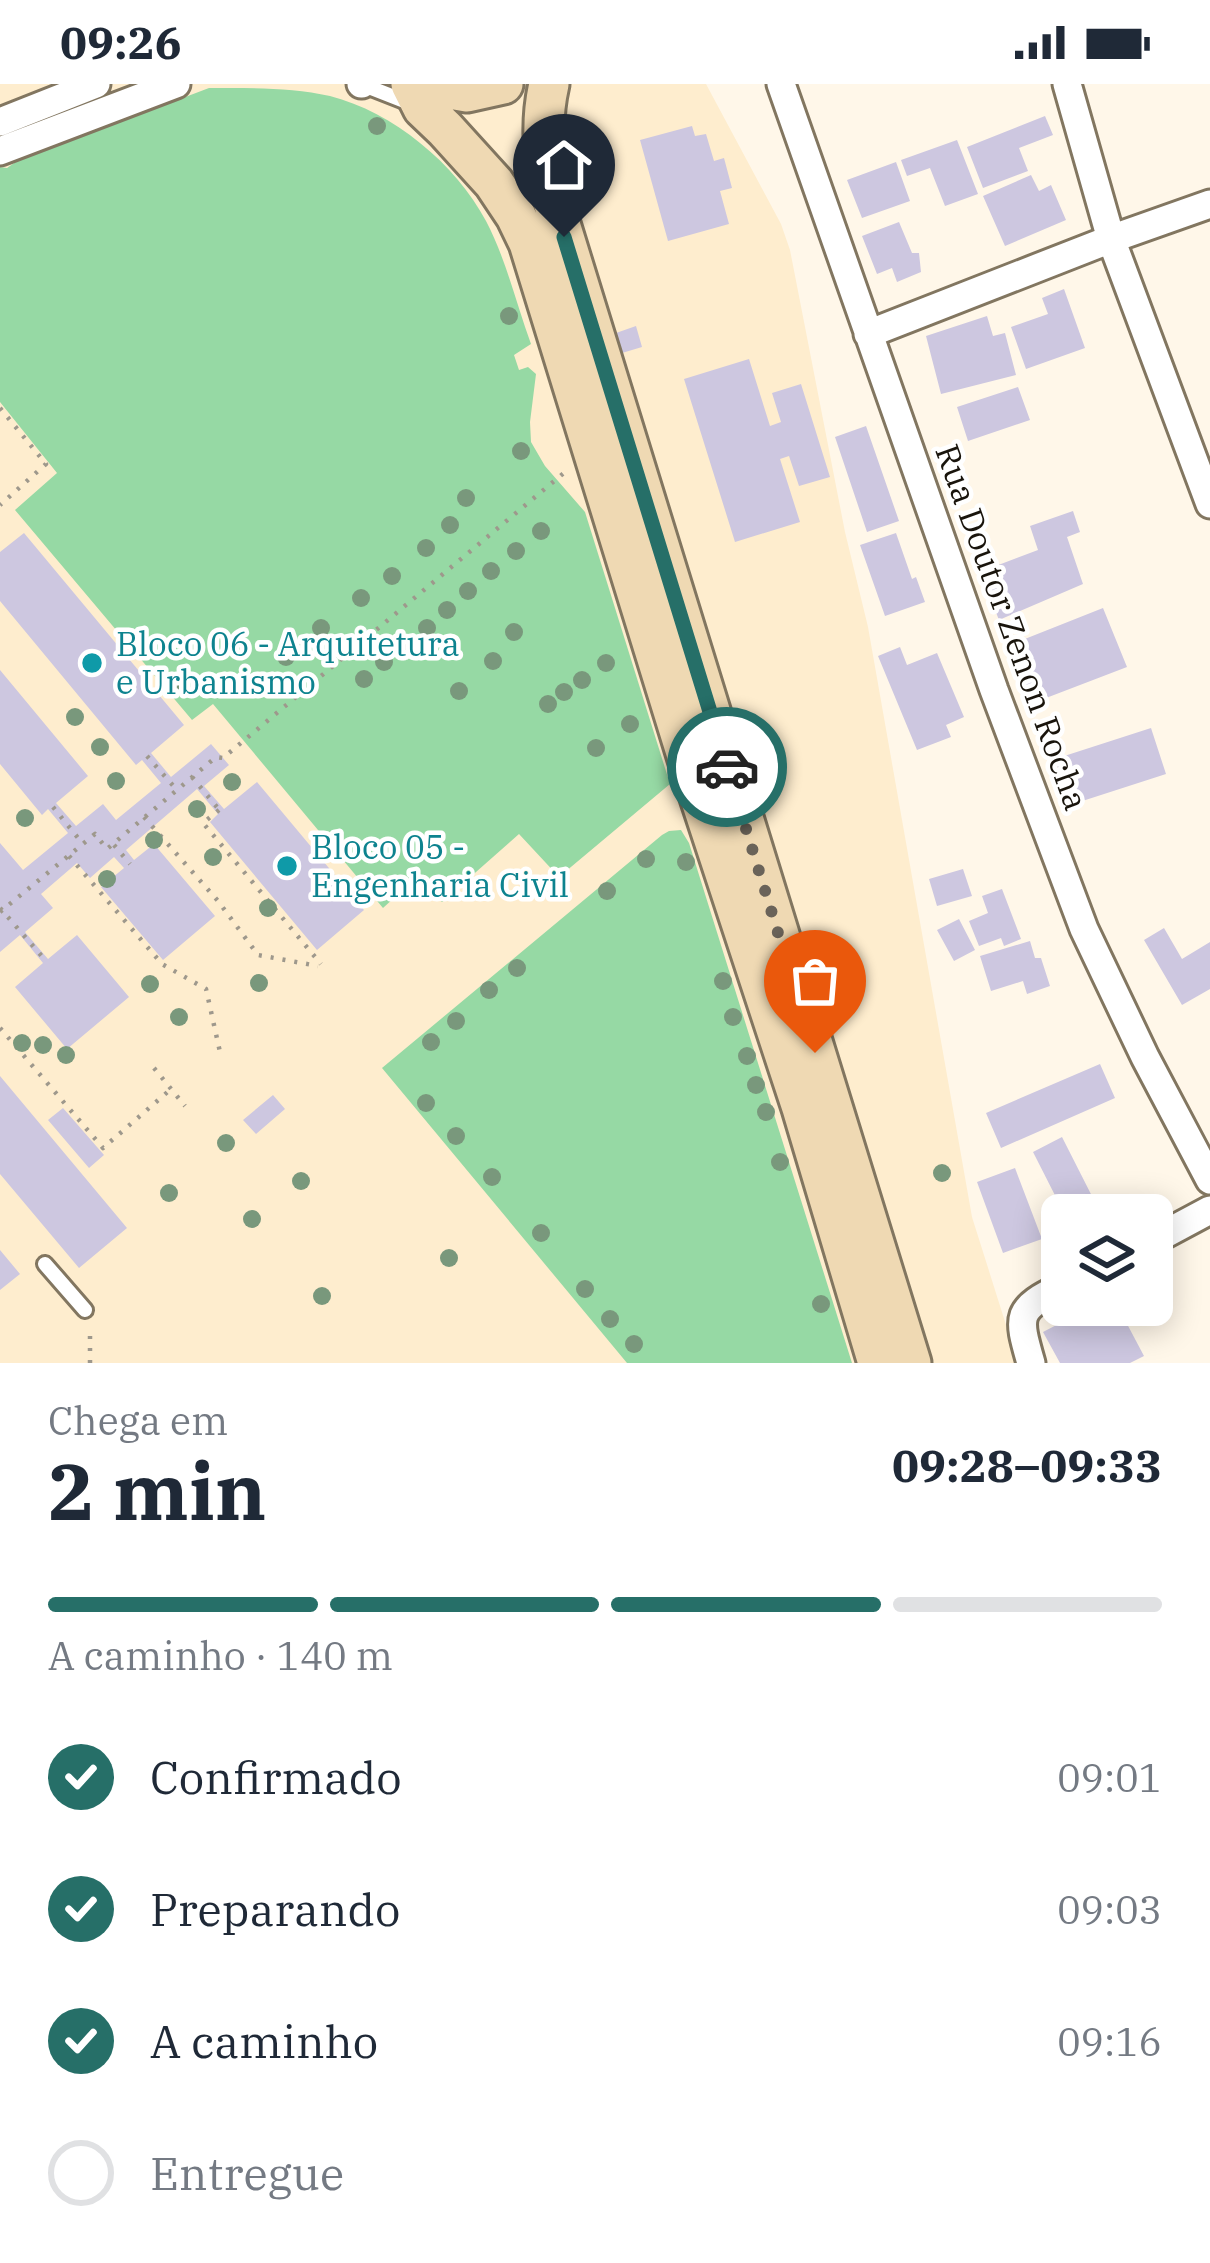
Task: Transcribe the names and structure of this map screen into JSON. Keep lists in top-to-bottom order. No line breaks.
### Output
{"streets":{"street":["Rua Doutor Zenon Rocha"]},"places":["Bloco 06 - Arquitetura e Urbanismo","Bloco 05 - Engenharia Civil"],"page":{"status":"09:26","heading":["2 min","Chega em","09:28–09:33"],"bar":"A caminho · 140 m","list":[["Confirmado","09:01"],["Preparando","09:03"],["A caminho","09:16"],"Entregue"]}}
